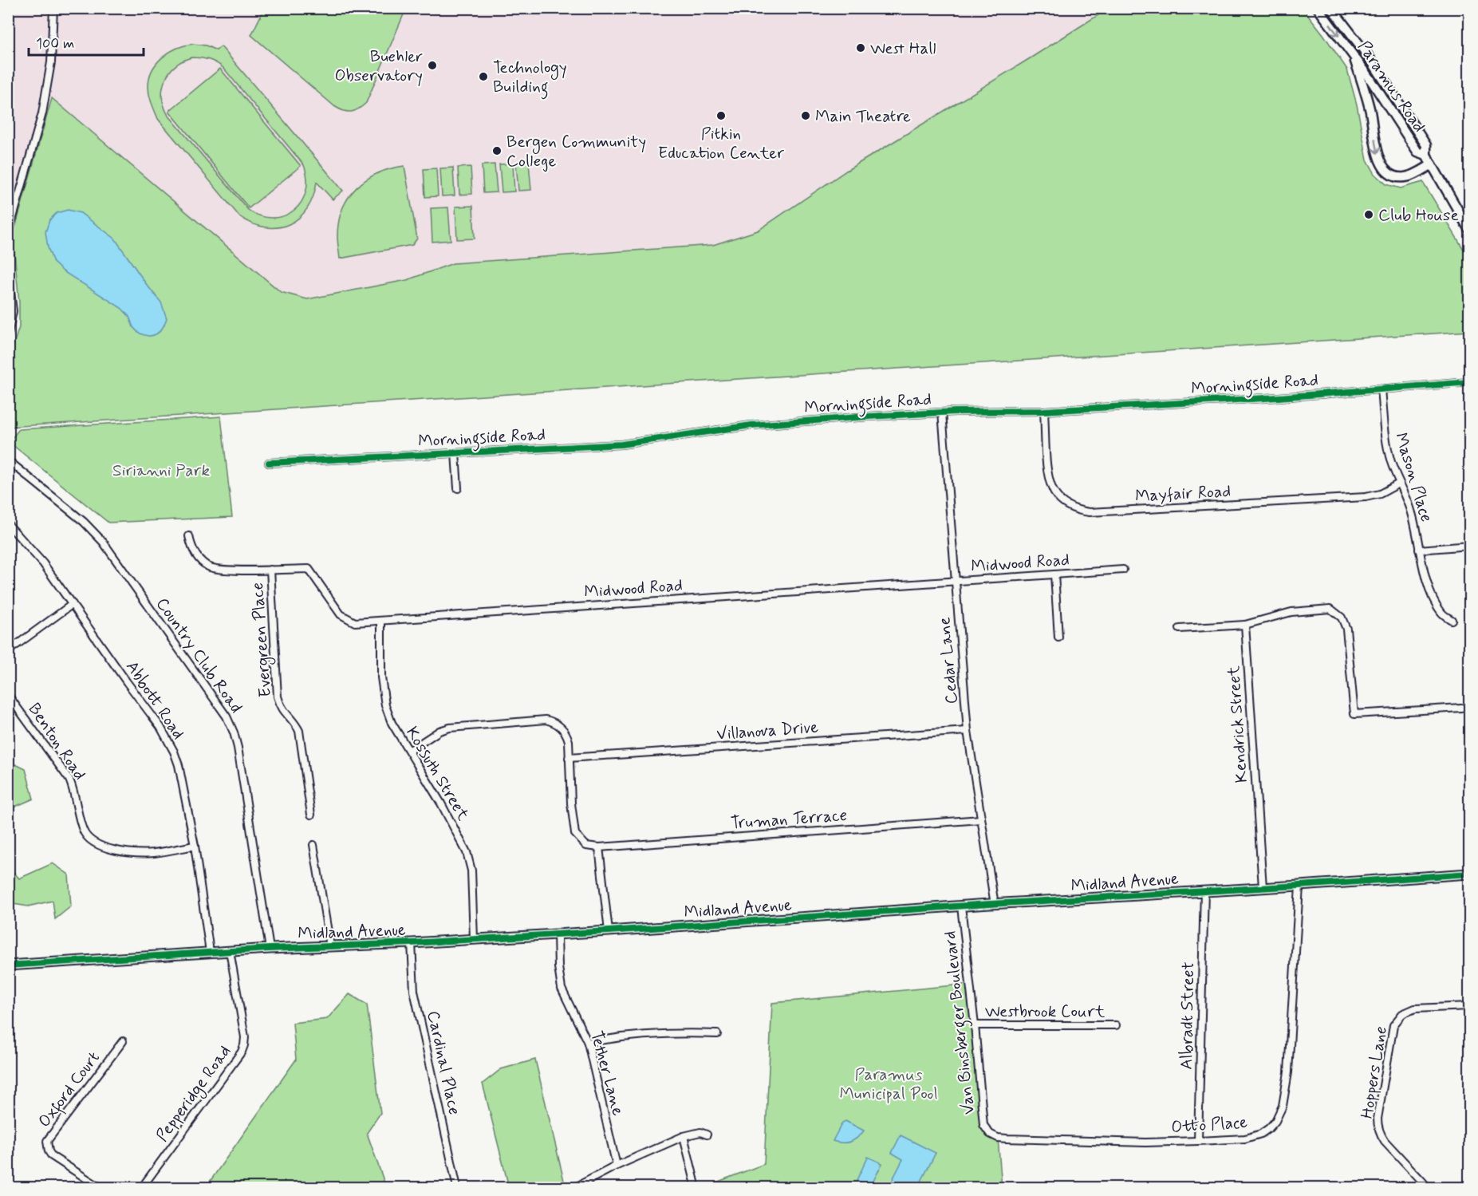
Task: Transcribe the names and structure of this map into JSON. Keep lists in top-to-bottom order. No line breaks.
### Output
{"streets":{"street":["Paramus Road","Morningside Road","Mason Place","Mayfair Road","Midwood Road","Evergreen Place","Country Club Road","Cedar Lane","Abbott Road","Kendrick Street","Villanova Drive","Benton Road","Kossuth Street","Truman Terrace","Midland Avenue","Westbrook Court","Albradt Street","Van Binsberger Boulevard","Cardinal Place","Hoppers Lane","Tether Lane","Oxford Court","Pepperidge Road","Otto Place"]},"crossings":[["Morningside Road","Mason Place"],["Morningside Road","Mayfair Road"],["Morningside Road","Cedar Lane"],["Mason Place","Mayfair Road"],["Midwood Road","Evergreen Place"],["Midwood Road","Cedar Lane"],["Midwood Road","Kossuth Street"],["Country Club Road","Midland Avenue"],["Cedar Lane","Villanova Drive"],["Cedar Lane","Truman Terrace"],["Cedar Lane","Midland Avenue"],["Abbott Road","Benton Road"],["Abbott Road","Midland Avenue"],["Kendrick Street","Midland Avenue"],["Kossuth Street","Midland Avenue"],["Midland Avenue","Albradt Street"],["Midland Avenue","Van Binsberger Boulevard"],["Midland Avenue","Cardinal Place"],["Midland Avenue","Tether Lane"],["Midland Avenue","Pepperidge Road"],["Midland Avenue","Otto Place"],["Westbrook Court","Van Binsberger Boulevard"],["Albradt Street","Otto Place"],["Van Binsberger Boulevard","Otto Place"]],"parks":["Sirianni Park","Paramus Municipal Pool"],"places":["West Hall","Buehler Observatory","Technology Building","Pitkin Education Center","Main Theatre","Bergen Community College","Club House"],"scale_bar":"100 m"}
